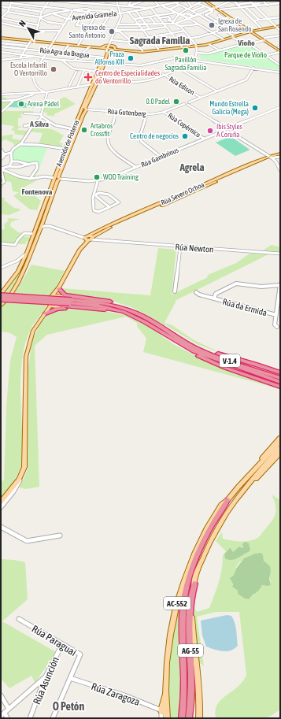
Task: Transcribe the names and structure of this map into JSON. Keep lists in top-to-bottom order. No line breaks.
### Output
{"streets":{"highway":["V-1.4","AG-55"],"main road":["Avenida de Fisterra","Rúa Severo Ochoa","AC-552"],"street":["Avenida Gramela","Rúa Agra da Bragua","Rúa Edison","Rúa Gutenberg","Rúa Copérnico","Rúa Gambrinus","Rúa Newton","Rúa da Ermida","Rúa Paraguai","Rúa Asunción","Rúa Zaragoza"]},"crossings":[["Avenida Gramela","Avenida de Fisterra"],["Rúa Agra da Bragua","Avenida de Fisterra"],["Rúa Edison","Rúa Gutenberg"],["Rúa Gutenberg","Rúa Copérnico"],["Rúa Gutenberg","Avenida de Fisterra"],["Rúa Copérnico","Rúa Gambrinus"],["Avenida de Fisterra","Rúa Gambrinus"],["Avenida de Fisterra","V-1.4"],["Rúa Severo Ochoa","Rúa Newton"],["AC-552","AG-55"],["Rúa Paraguai","Rúa Asunción"],["Rúa Paraguai","Rúa Zaragoza"]],"districts":["Sagrada Familia","Vioño","A Silva","Agrela","Fontenova","O Petón"],"parks":["Parque de Vioño"],"places":{"other":["Igrexa de San Rosendo","Igrexa de Santo Antonio","Pavillón Sagrada Familia","Praza Alfonso XIII","Escola Infantil O Ventorrillo","0.0 Padel","Arena Pádel","Mundo Estrella Galicia (Mega)","Artabros Crossfit","Ibis Styles A Coruña","Centro de negocios","WOD Training"],"health":["Centro de Especialidades do Ventorrillo"]},"north":"top left"}
